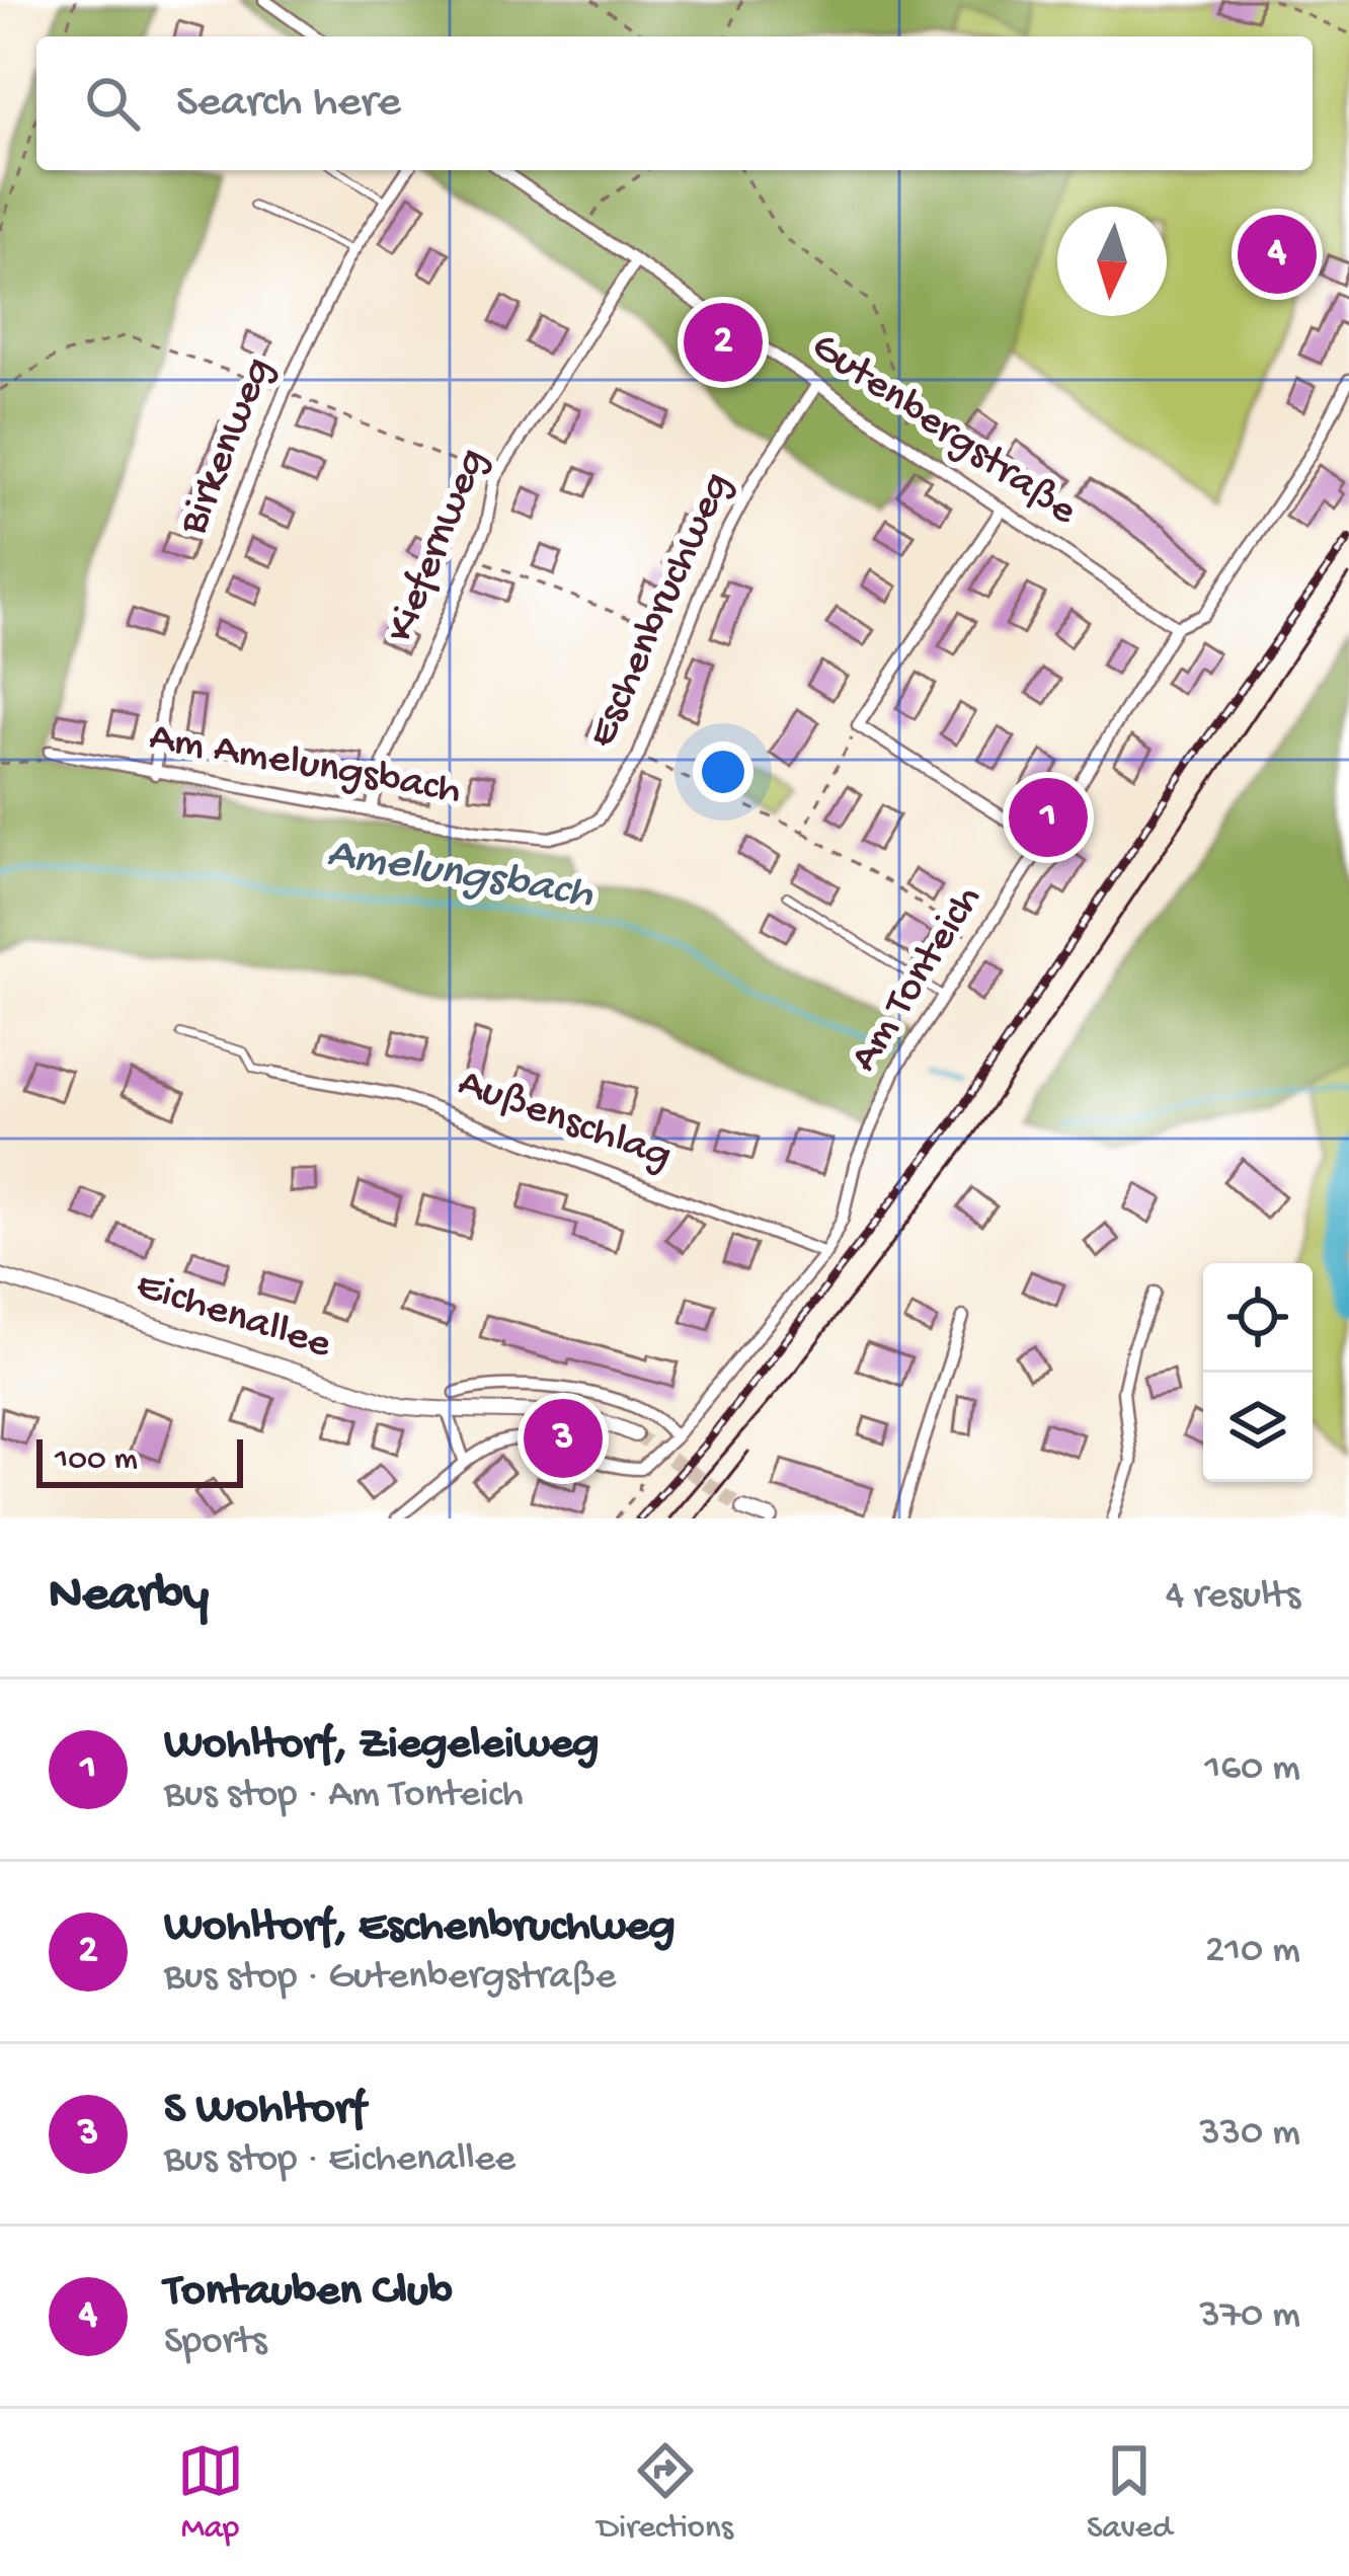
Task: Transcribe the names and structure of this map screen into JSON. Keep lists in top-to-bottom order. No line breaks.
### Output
{"streets":{"street":["Gutenbergstraße","Birkenweg","Kiefernweg","Eschenbruchweg","Am Amelungsbach","Am Tonteich","Außenschlag","Eichenallee"]},"crossings":[["Gutenbergstraße","Kiefernweg"],["Gutenbergstraße","Eschenbruchweg"],["Gutenbergstraße","Am Tonteich"],["Birkenweg","Am Amelungsbach"],["Kiefernweg","Am Amelungsbach"],["Eschenbruchweg","Am Amelungsbach"],["Am Tonteich","Außenschlag"]],"water":["Amelungsbach"],"scale_bar":"100 m","north":"bottom","page":{"search":"Search here","pins":["4","2","1","3"],"scale":"100 m","heading":["Nearby","4 results"],"list":[{"mark":"1","name":"Wohltorf, Ziegeleiweg","note":"Bus stop · Am Tonteich","value":"160 m"},{"mark":"2","name":"Wohltorf, Eschenbruchweg","note":"Bus stop · Gutenbergstraße","value":"210 m"},{"mark":"3","name":"S Wohltorf","note":"Bus stop · Eichenallee","value":"330 m"},{"mark":"4","name":"Tontauben Club","note":"Sports","value":"370 m"}],"nav":["Map","Directions","Saved"]}}
